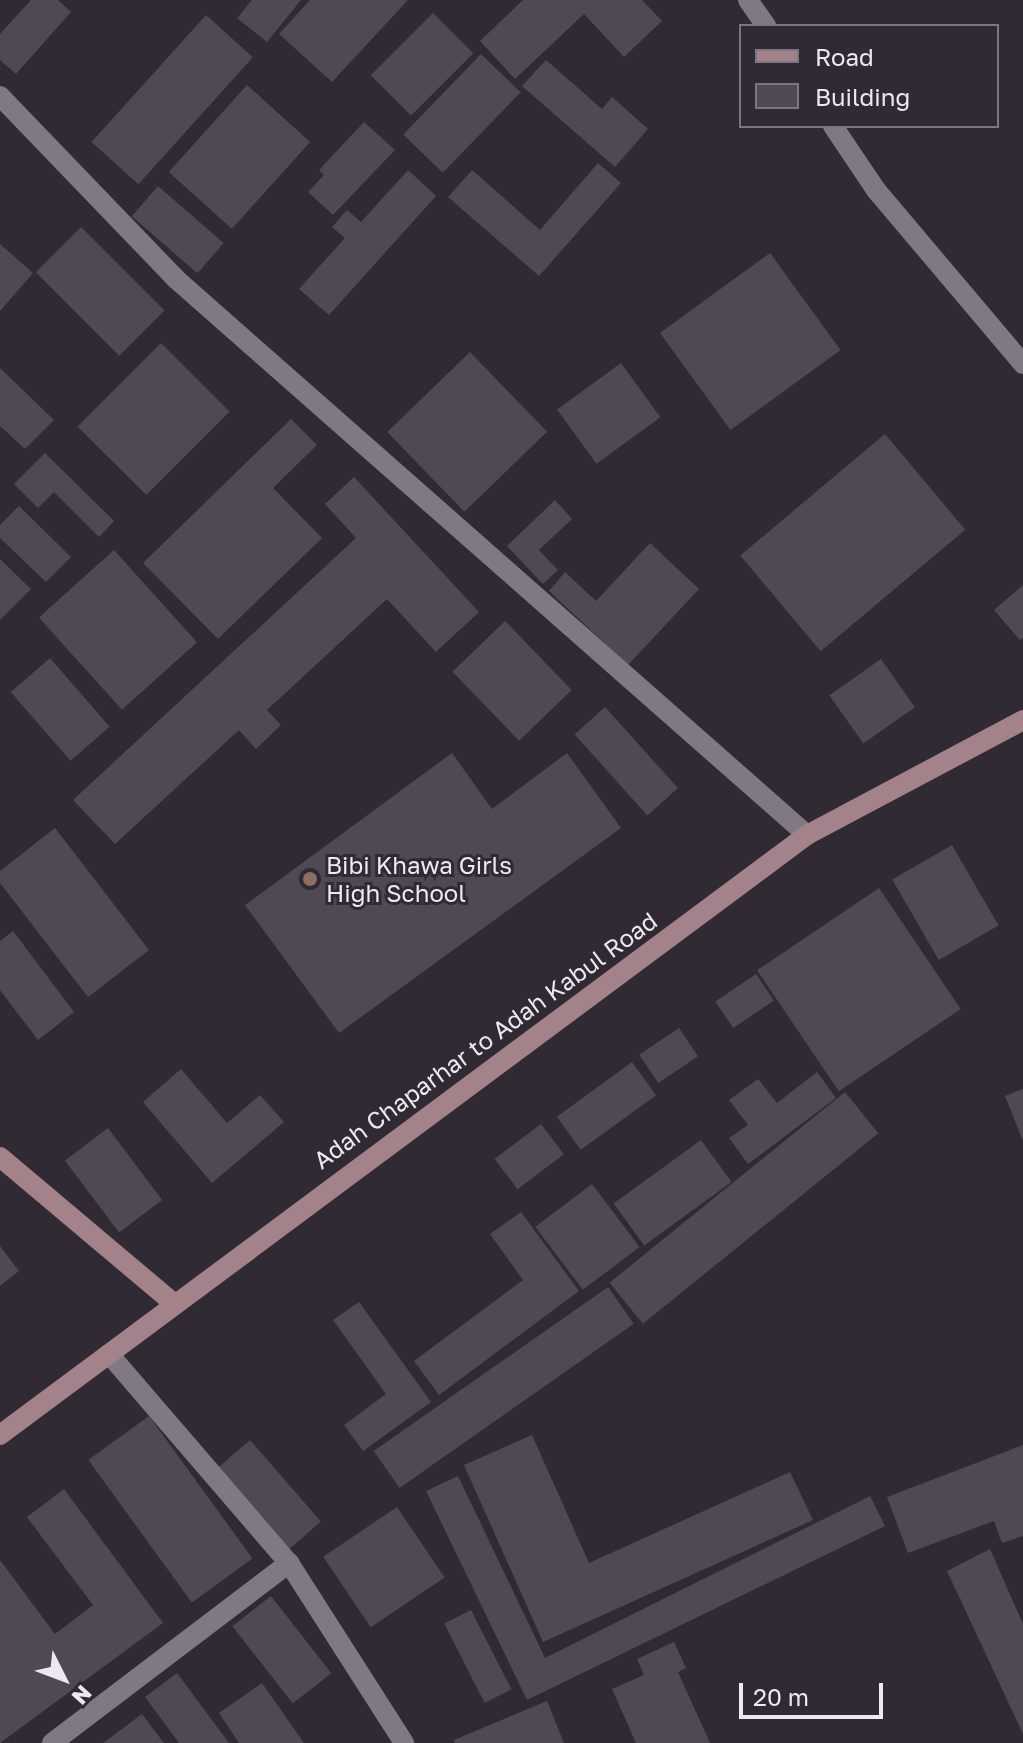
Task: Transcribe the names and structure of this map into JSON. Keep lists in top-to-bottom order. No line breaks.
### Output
{"streets":{"main road":["Adah Chaparhar to Adah Kabul Road"]},"places":["Bibi Khawa Girls High School"],"legend":["Road","Building"],"scale_bar":"20 m","north":"bottom right"}
